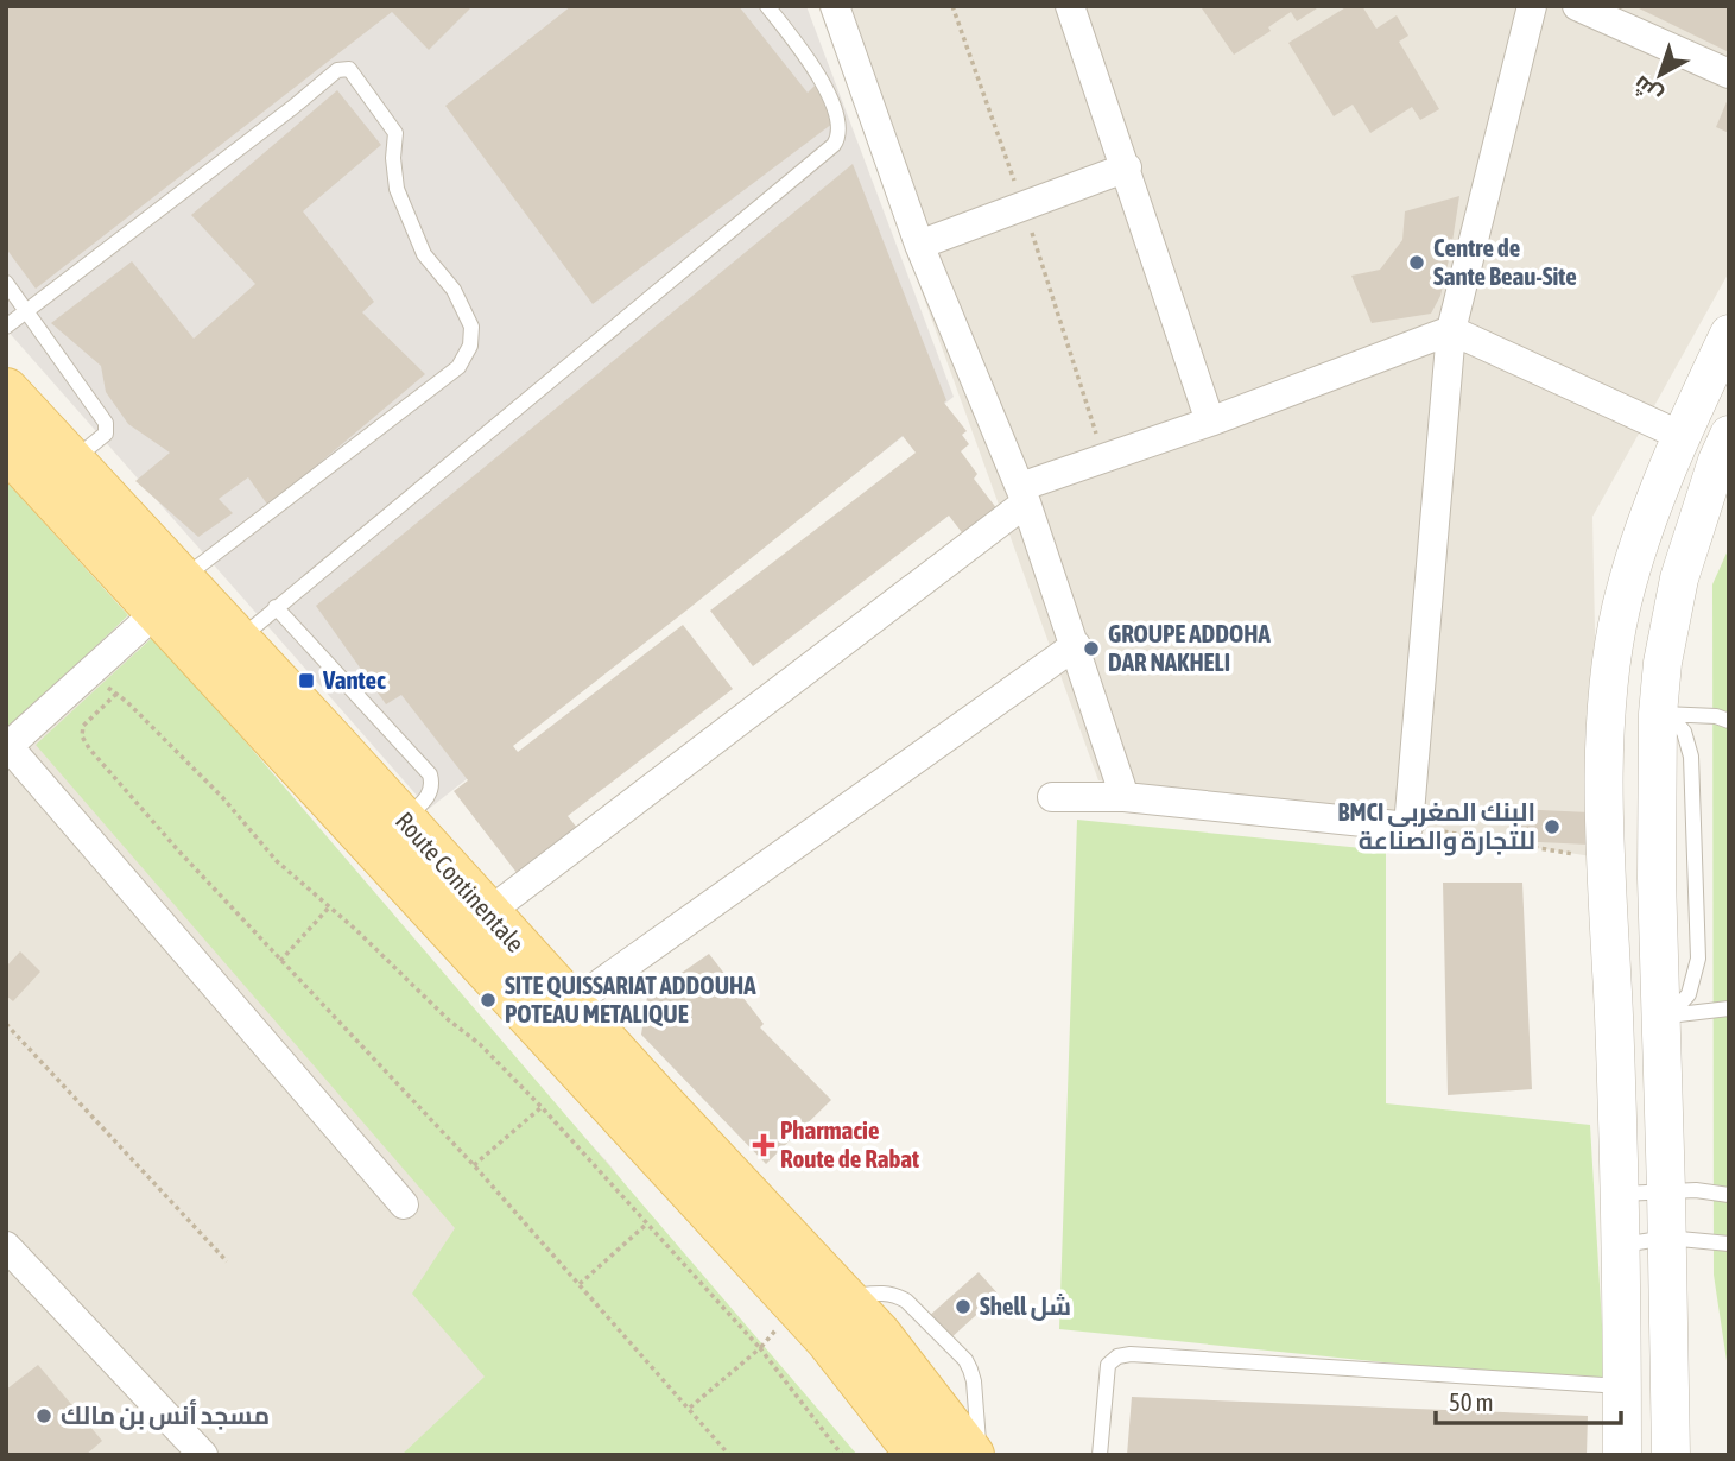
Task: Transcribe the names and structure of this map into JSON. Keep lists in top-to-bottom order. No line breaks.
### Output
{"streets":{"main road":["Route Continentale"]},"places":{"other":["Centre de Sante Beau-Site","GROUPE ADDOHA DAR NAKHELI","BMCI البنك المغربي للتجارة والصناعة","SITE QUISSARIAT ADDOUHA POTEAU METALIQUE","Shell شل","مسجد أنس بن مالك"],"transit":["Vantec"],"health":["Pharmacie Route de Rabat"]},"scale_bar":"50 m","north":"bottom left"}
